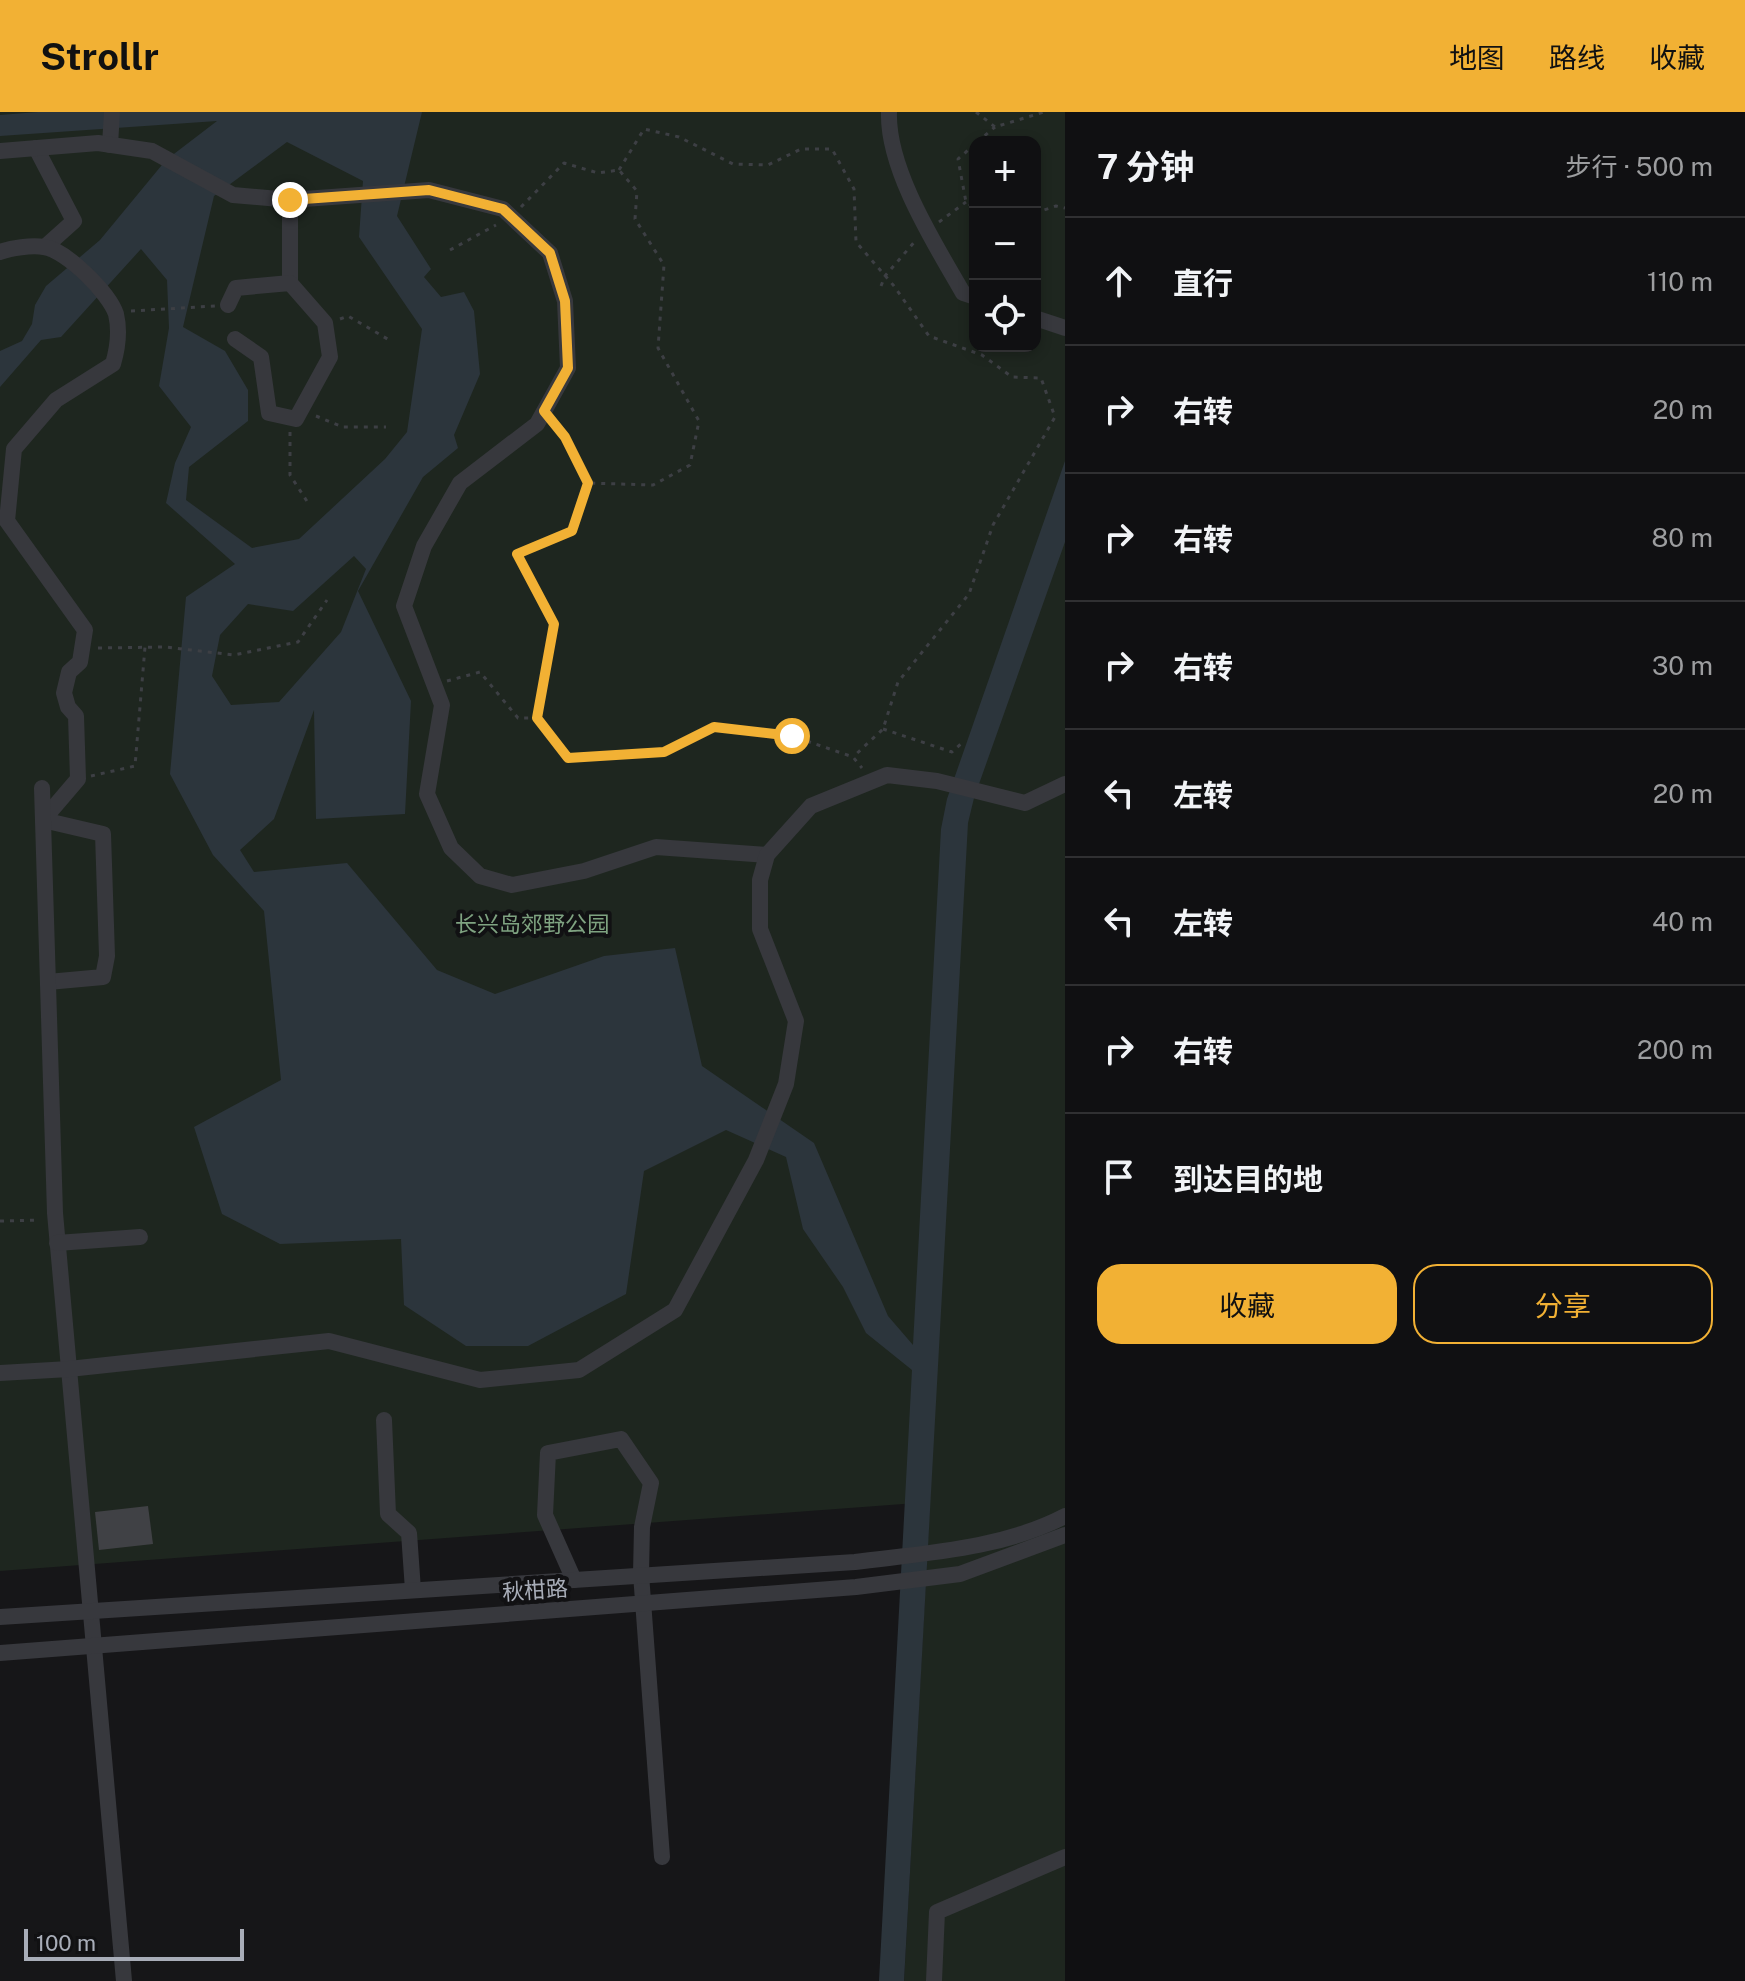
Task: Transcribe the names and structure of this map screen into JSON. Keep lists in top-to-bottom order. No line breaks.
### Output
{"streets":{"street":["秋柑路"]},"parks":["长兴岛郊野公园"],"scale_bar":"100 m","page":{"header":"Strollr","nav":["地图","路线","收藏"],"heading":["7 分钟","步行 · 500 m"],"map_buttons":["+","−"],"list":[["直行","110 m"],["右转","20 m"],["右转","80 m"],["右转","30 m"],["左转","20 m"],["左转","40 m"],["右转","200 m"],"到达目的地"],"buttons":["收藏","分享"],"scale":"100 m"}}
